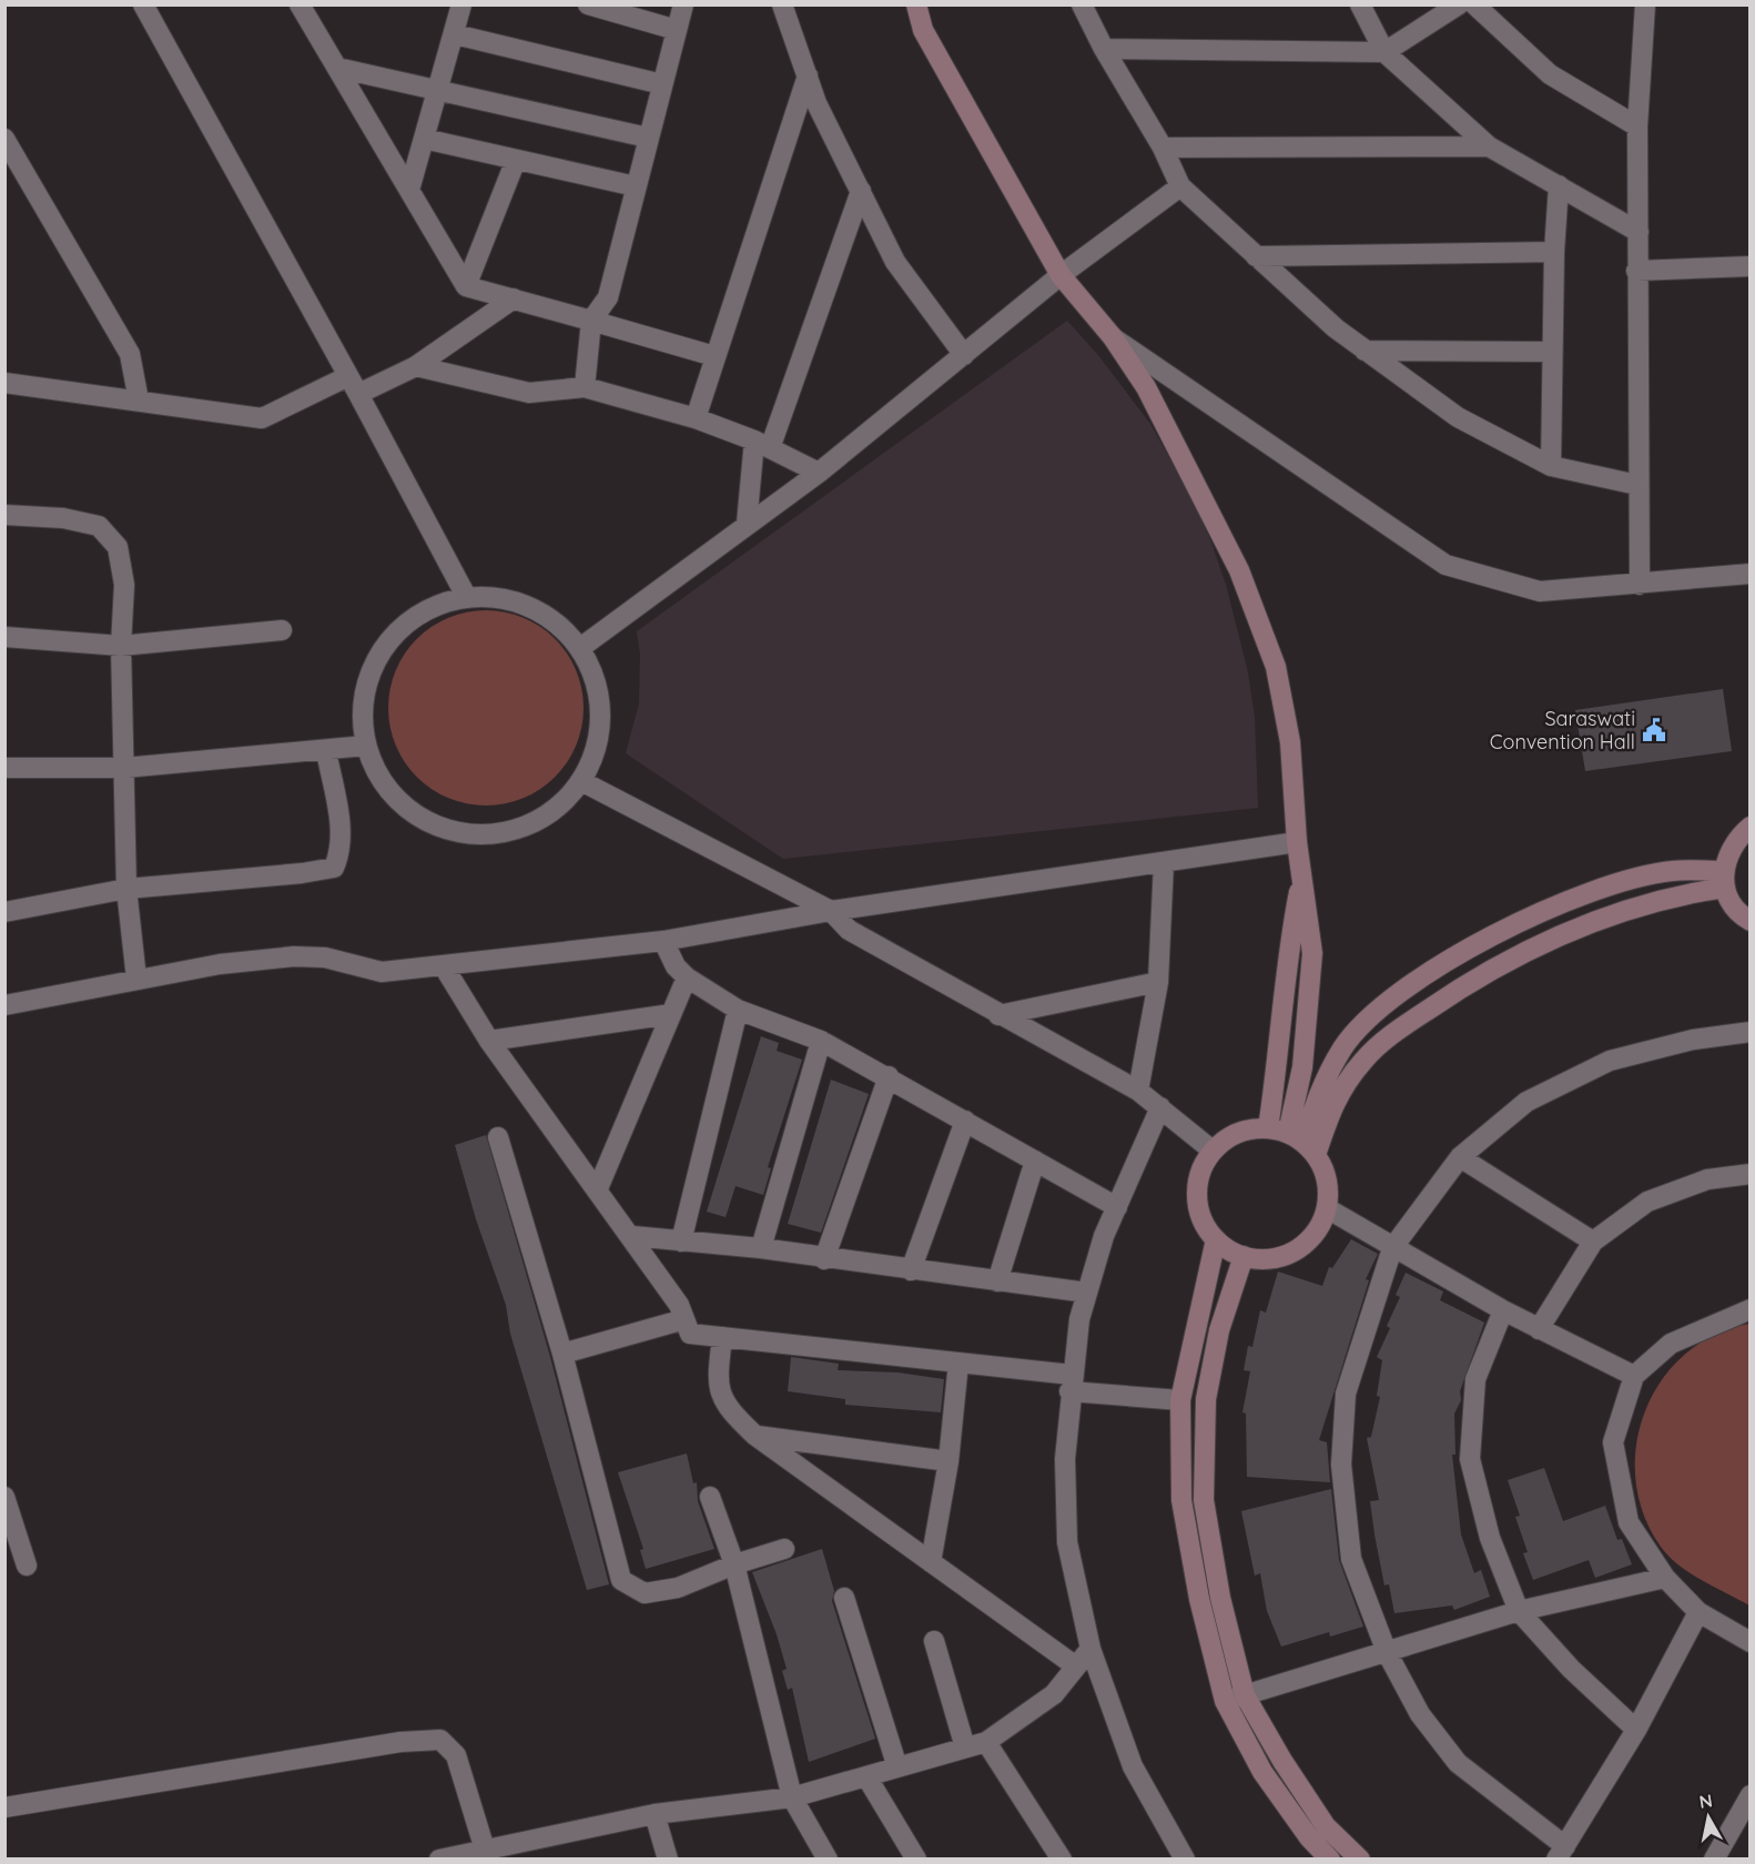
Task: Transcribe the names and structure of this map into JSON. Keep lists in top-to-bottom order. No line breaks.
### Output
{"places":{"public building":["Saraswati Convention Hall"]},"north":"top"}
